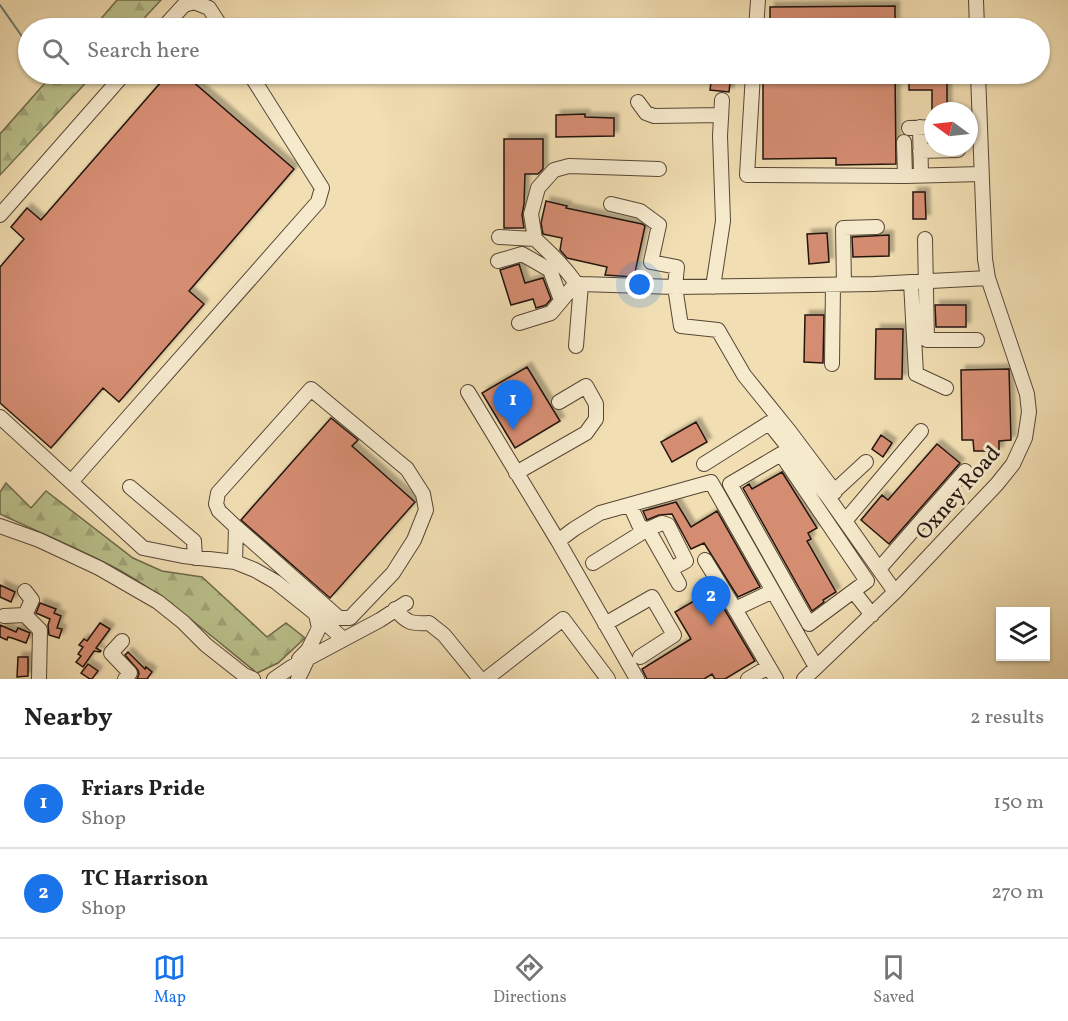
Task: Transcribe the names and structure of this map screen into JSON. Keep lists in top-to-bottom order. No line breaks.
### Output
{"streets":{"street":["Oxney Road"]},"north":"left","page":{"search":"Search here","pins":["1","2"],"heading":["Nearby","2 results"],"list":[{"mark":"1","name":"Friars Pride","note":"Shop","value":"150 m"},{"mark":"2","name":"TC Harrison","note":"Shop","value":"270 m"}],"nav":["Map","Directions","Saved"]}}
